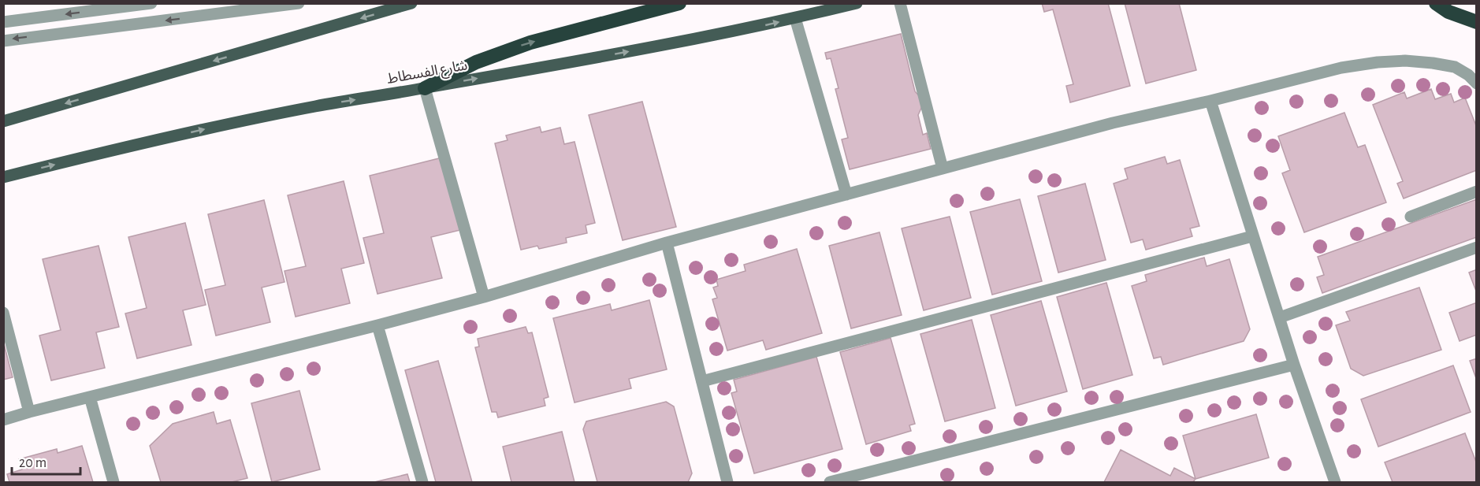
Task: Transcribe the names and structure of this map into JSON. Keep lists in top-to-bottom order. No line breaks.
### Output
{"streets":{"main road":["شارع الفسطاط"]},"scale_bar":"20 m"}
